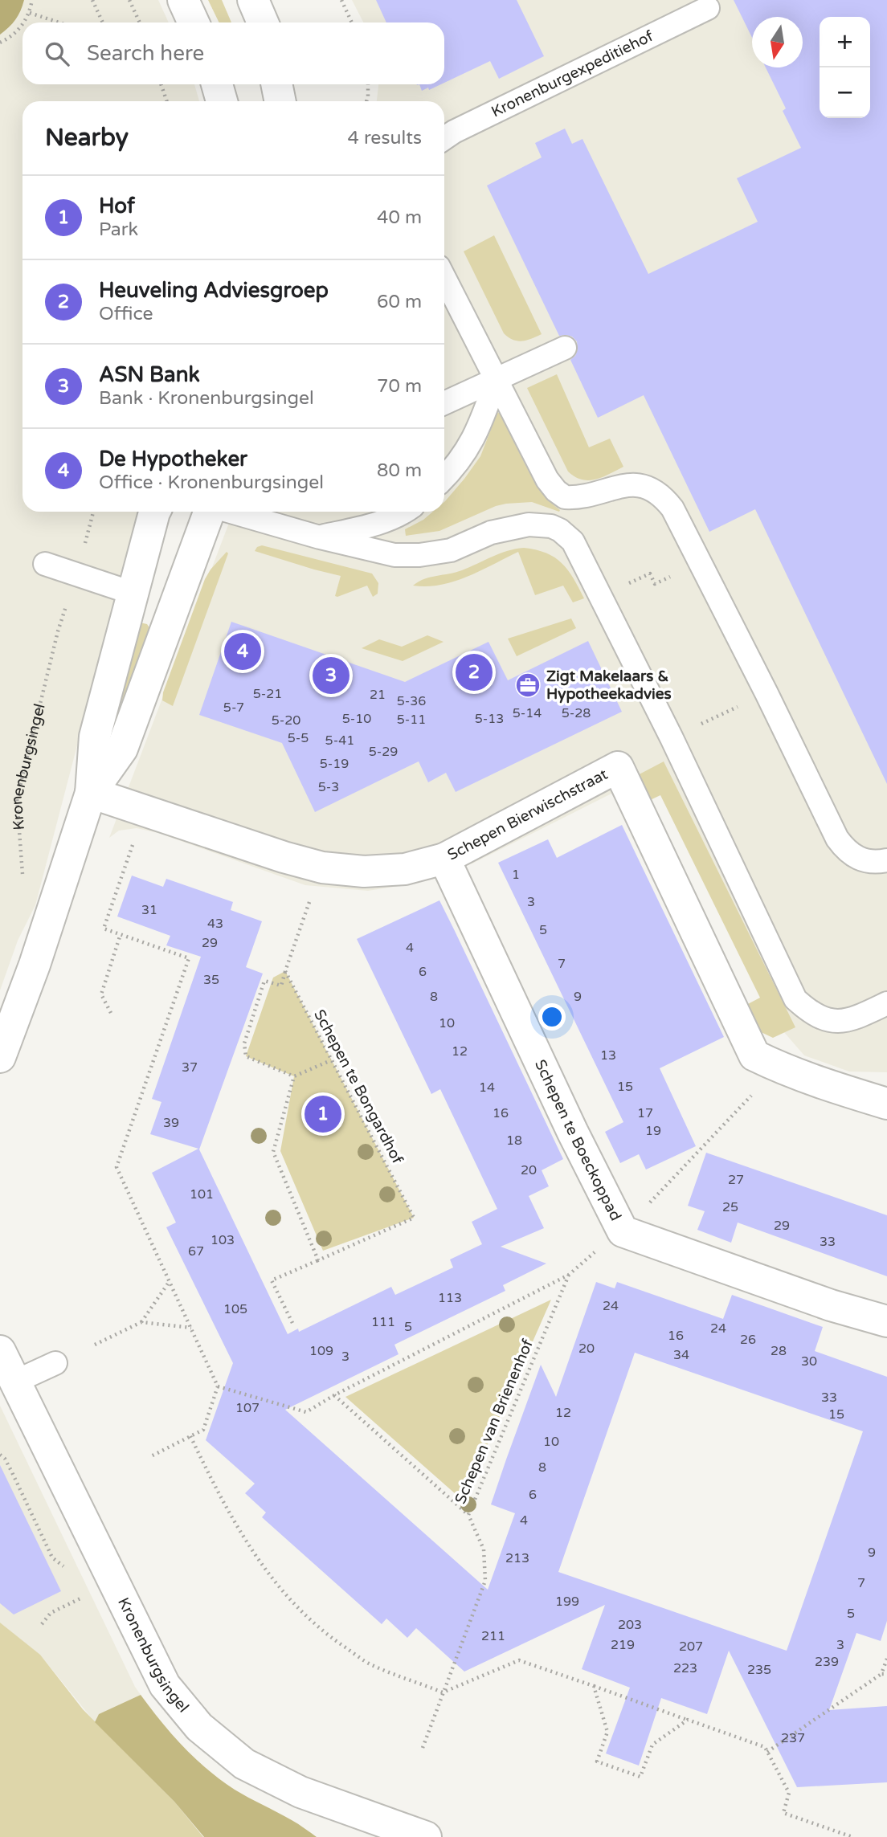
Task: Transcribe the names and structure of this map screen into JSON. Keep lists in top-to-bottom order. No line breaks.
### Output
{"streets":{"street":["Kronenburgsingel","Schepen Bierwischstraat","Schepen te Boeckoppad"],"lane":["Kronenburgexpeditiehof"],"path":["Schepen te Bongardhof","Schepen van Brienenhof"]},"crossings":[["Schepen Bierwischstraat","Schepen te Boeckoppad"]],"places":{"office":["Zigt Makelaars & Hypotheekadvies"]},"house_numbers":["5-21","21","5-36","5-7","5-14","5-28","5-10","5-13","5-11","5-20","5-5","5-41","5-29","5-19","5-3","1","3","31","43","5","29","4","7","6","35","8","9","10","12","13","37","15","14","16","17","39","19","18","20","27","101","25","29","103","33","67","113","24","105","111","5","24","16","26","20","109","28","34","3","30","33","107","12","15","10","8","6","4","9","213","7","199","5","203","211","219","3","207","239","223","235","237"],"north":"bottom","page":{"map_buttons":["+","−"],"search":"Search here","heading":["Nearby","4 results"],"list":[{"mark":"1","name":"Hof","note":"Park","value":"40 m"},{"mark":"2","name":"Heuveling Adviesgroep","note":"Office","value":"60 m"},{"mark":"3","name":"ASN Bank","note":"Bank · Kronenburgsingel","value":"70 m"},{"mark":"4","name":"De Hypotheker","note":"Office · Kronenburgsingel","value":"80 m"}],"pins":["4","2","3","1"]}}
